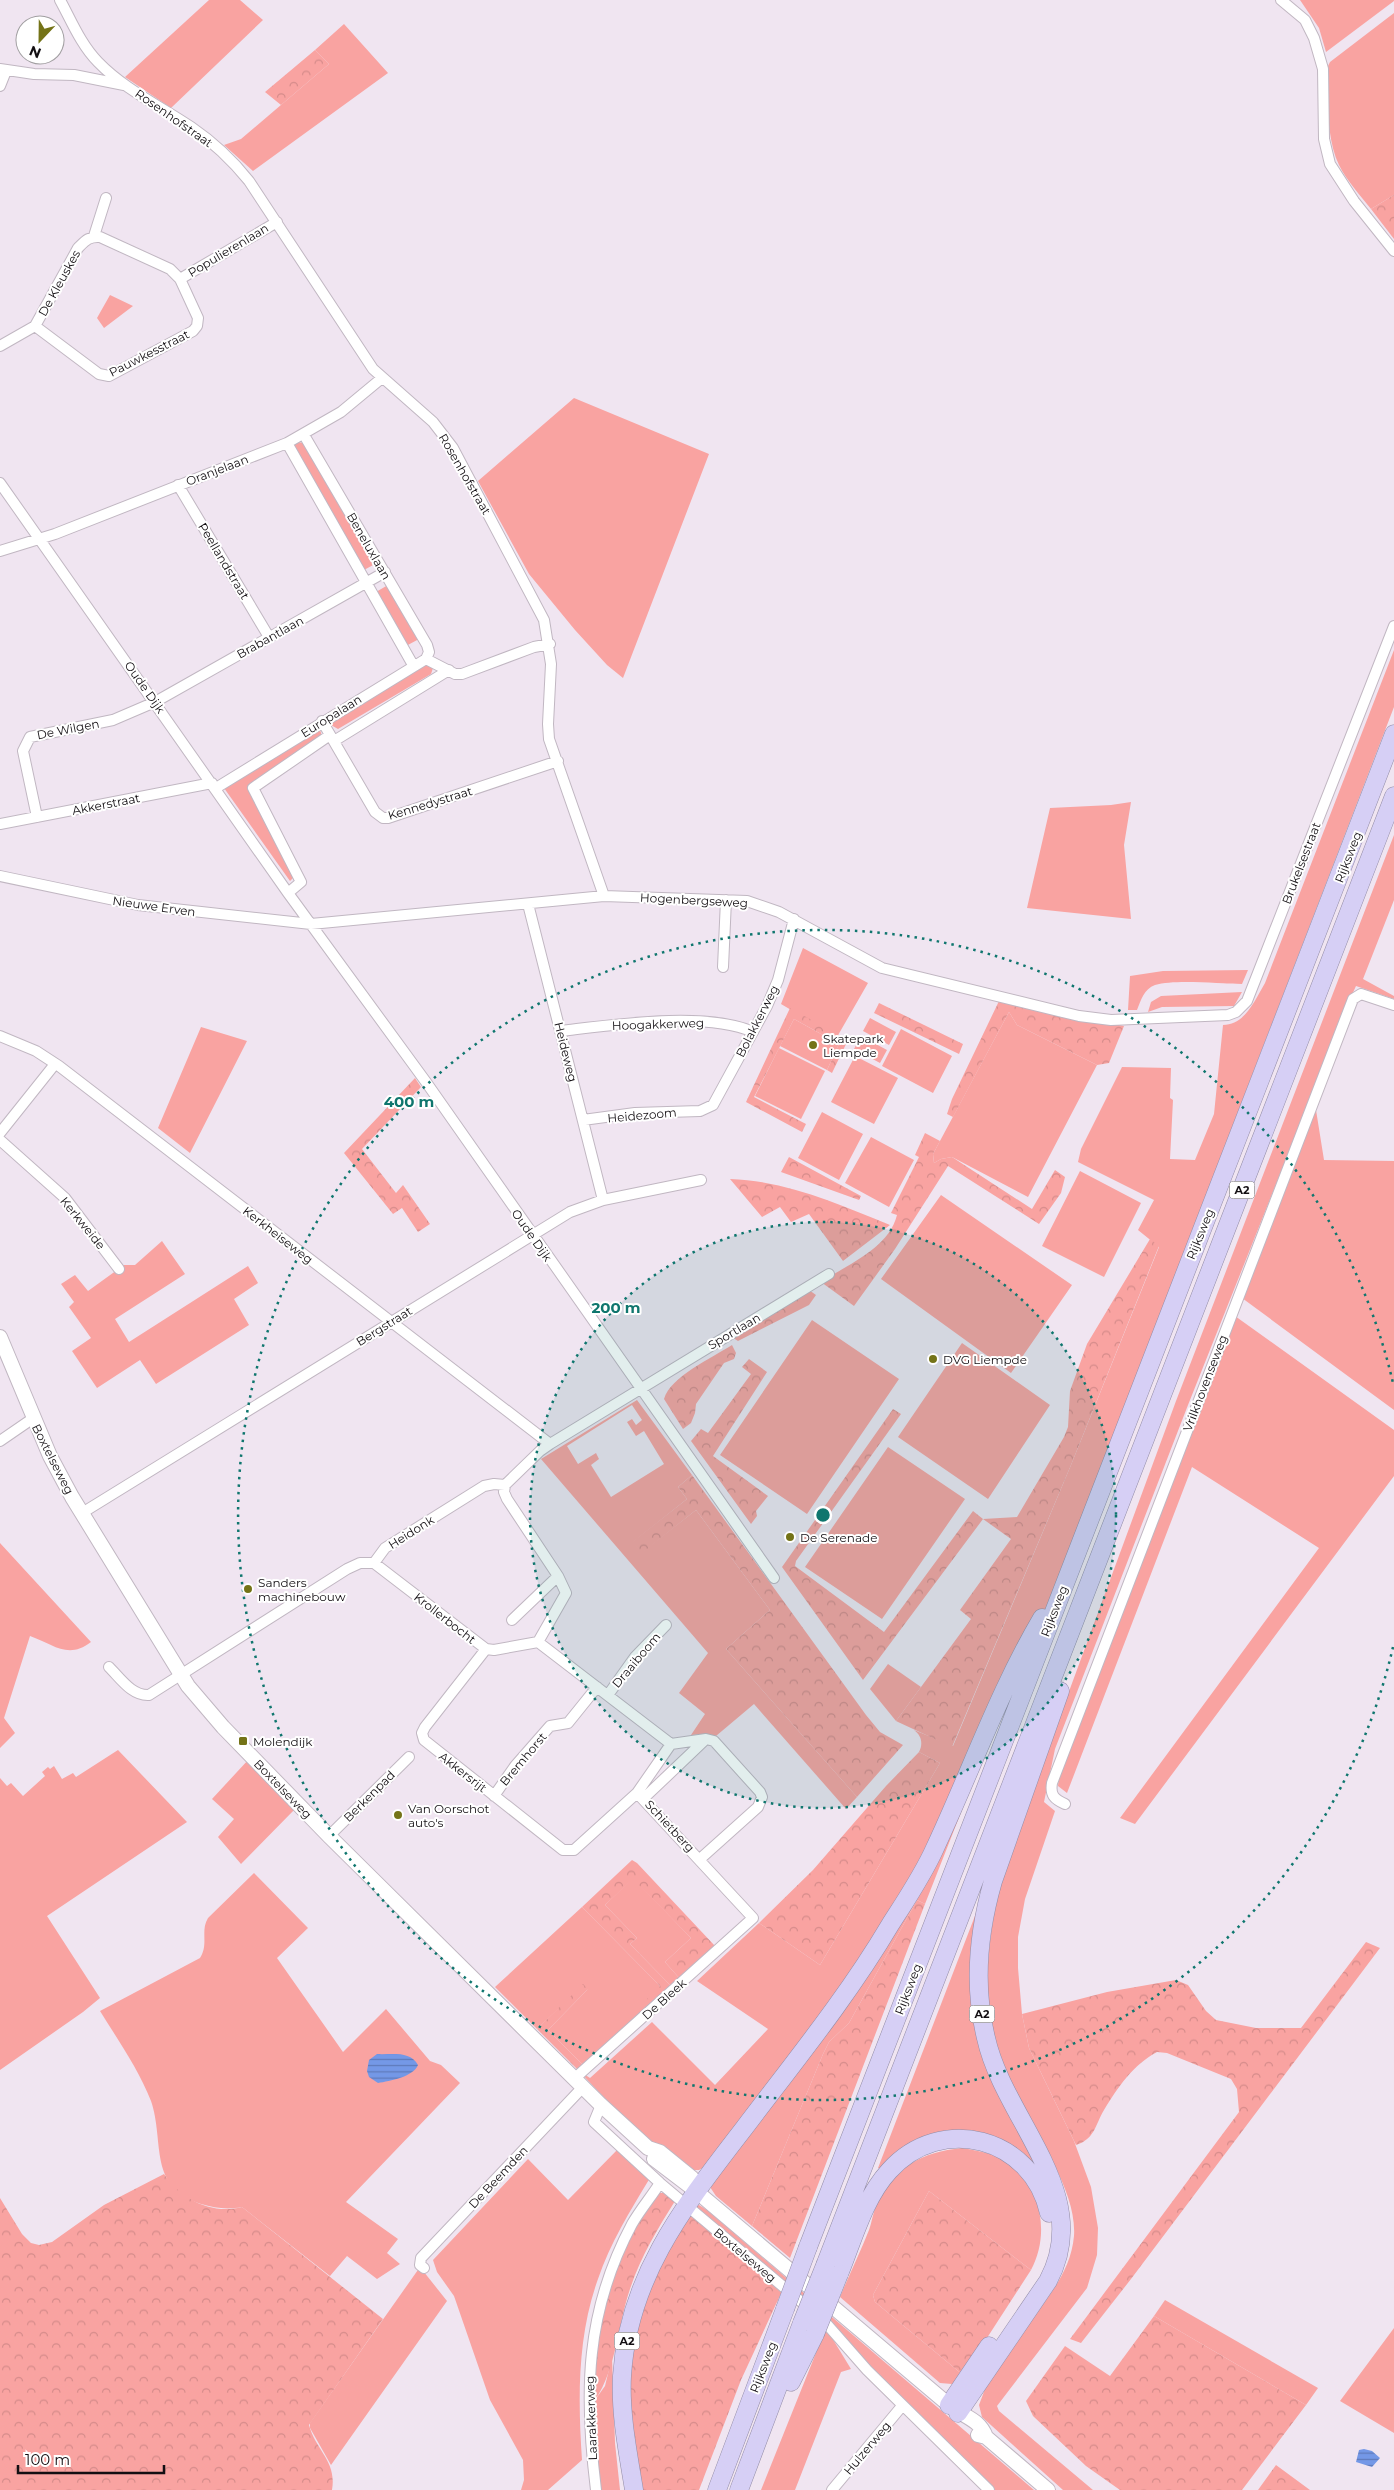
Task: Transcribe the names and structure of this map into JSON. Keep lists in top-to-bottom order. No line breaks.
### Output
{"streets":{"highway":["Rijksweg","A2"],"street":["Rosenhofstraat","Populierenlaan","De Kleuskes","Pauwkesstraat","Oranjelaan","Beneluxlaan","Peellandstraat","Brabantlaan","Oude Dijk","Europalaan","De Wilgen","Kennedystraat","Akkerstraat","Brukelsestraat","Hogenbergseweg","Nieuwe Erven","Bolakkerweg","Hoogakkerweg","Heideweg","Heidezoom","Kerkweide","Kerkheiseweg","Bergstraat","Sportlaan","Vrilkhovenseweg","Boxtelseweg","Heidonk","Krollerbocht","Draaiboom","Bremhorst","Akkersrijt","Berkenpad","Schietberg","De Bleek","De Beemden","Laarakkerweg","Hulzerweg"]},"crossings":[["Rosenhofstraat","Populierenlaan"],["Rosenhofstraat","Oranjelaan"],["Rosenhofstraat","Kennedystraat"],["Rosenhofstraat","Hogenbergseweg"],["Populierenlaan","De Kleuskes"],["Populierenlaan","Pauwkesstraat"],["De Kleuskes","Pauwkesstraat"],["Oranjelaan","Beneluxlaan"],["Oranjelaan","Peellandstraat"],["Oranjelaan","Oude Dijk"],["Beneluxlaan","Brabantlaan"],["Beneluxlaan","Europalaan"],["Peellandstraat","Brabantlaan"],["Brabantlaan","Oude Dijk"],["Brabantlaan","De Wilgen"],["Oude Dijk","Europalaan"],["Oude Dijk","De Wilgen"],["Oude Dijk","Akkerstraat"],["Oude Dijk","Hogenbergseweg"],["Oude Dijk","Nieuwe Erven"],["Oude Dijk","Bergstraat"],["Oude Dijk","Sportlaan"],["Europalaan","Kennedystraat"],["Europalaan","Akkerstraat"],["De Wilgen","Akkerstraat"],["Rijksweg","A2"],["Brukelsestraat","Hogenbergseweg"],["Hogenbergseweg","Nieuwe Erven"],["Hogenbergseweg","Bolakkerweg"],["Hogenbergseweg","Heideweg"],["Bolakkerweg","Hoogakkerweg"],["Bolakkerweg","Heidezoom"],["Hoogakkerweg","Heideweg"],["Heideweg","Heidezoom"],["Heideweg","Bergstraat"],["A2","Boxtelseweg"],["Kerkheiseweg","Bergstraat"],["Bergstraat","Boxtelseweg"],["Boxtelseweg","Berkenpad"],["Boxtelseweg","De Bleek"],["Boxtelseweg","De Beemden"],["Boxtelseweg","Laarakkerweg"],["Boxtelseweg","Hulzerweg"],["Heidonk","Krollerbocht"],["Krollerbocht","Akkersrijt"],["Bremhorst","Akkersrijt"],["Akkersrijt","Schietberg"],["Schietberg","De Bleek"],["De Bleek","De Beemden"]],"places":{"other":["Skatepark Liempde","DVG Liempde","De Serenade","Sanders machinebouw","Van Oorschot auto's"],"transit":["Molendijk"]},"scale_bar":"100 m","north":"bottom","rings":["400 m","200 m"]}
